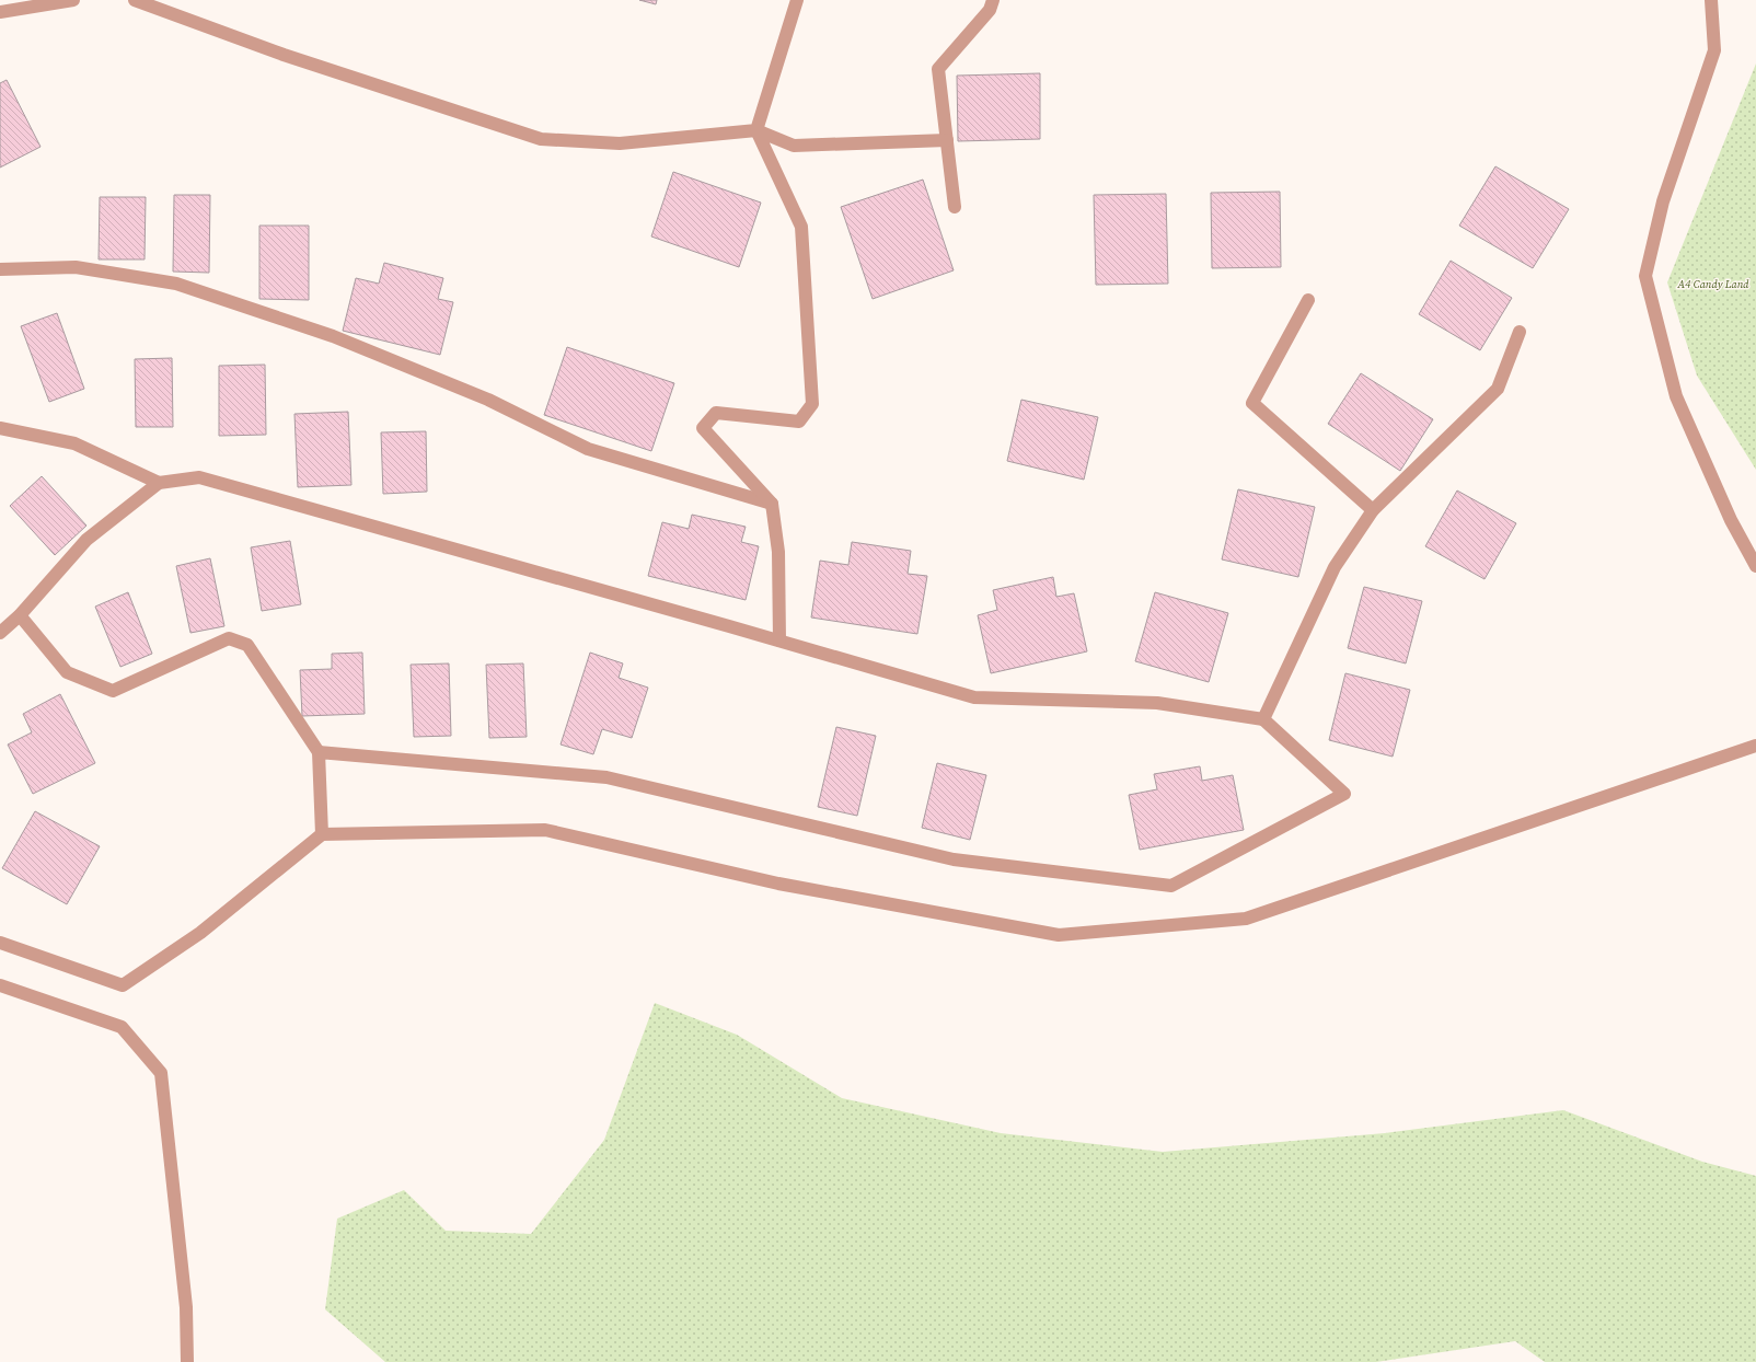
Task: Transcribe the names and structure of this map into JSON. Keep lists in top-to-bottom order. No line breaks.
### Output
{"parks":["A4 Candy Land"]}
